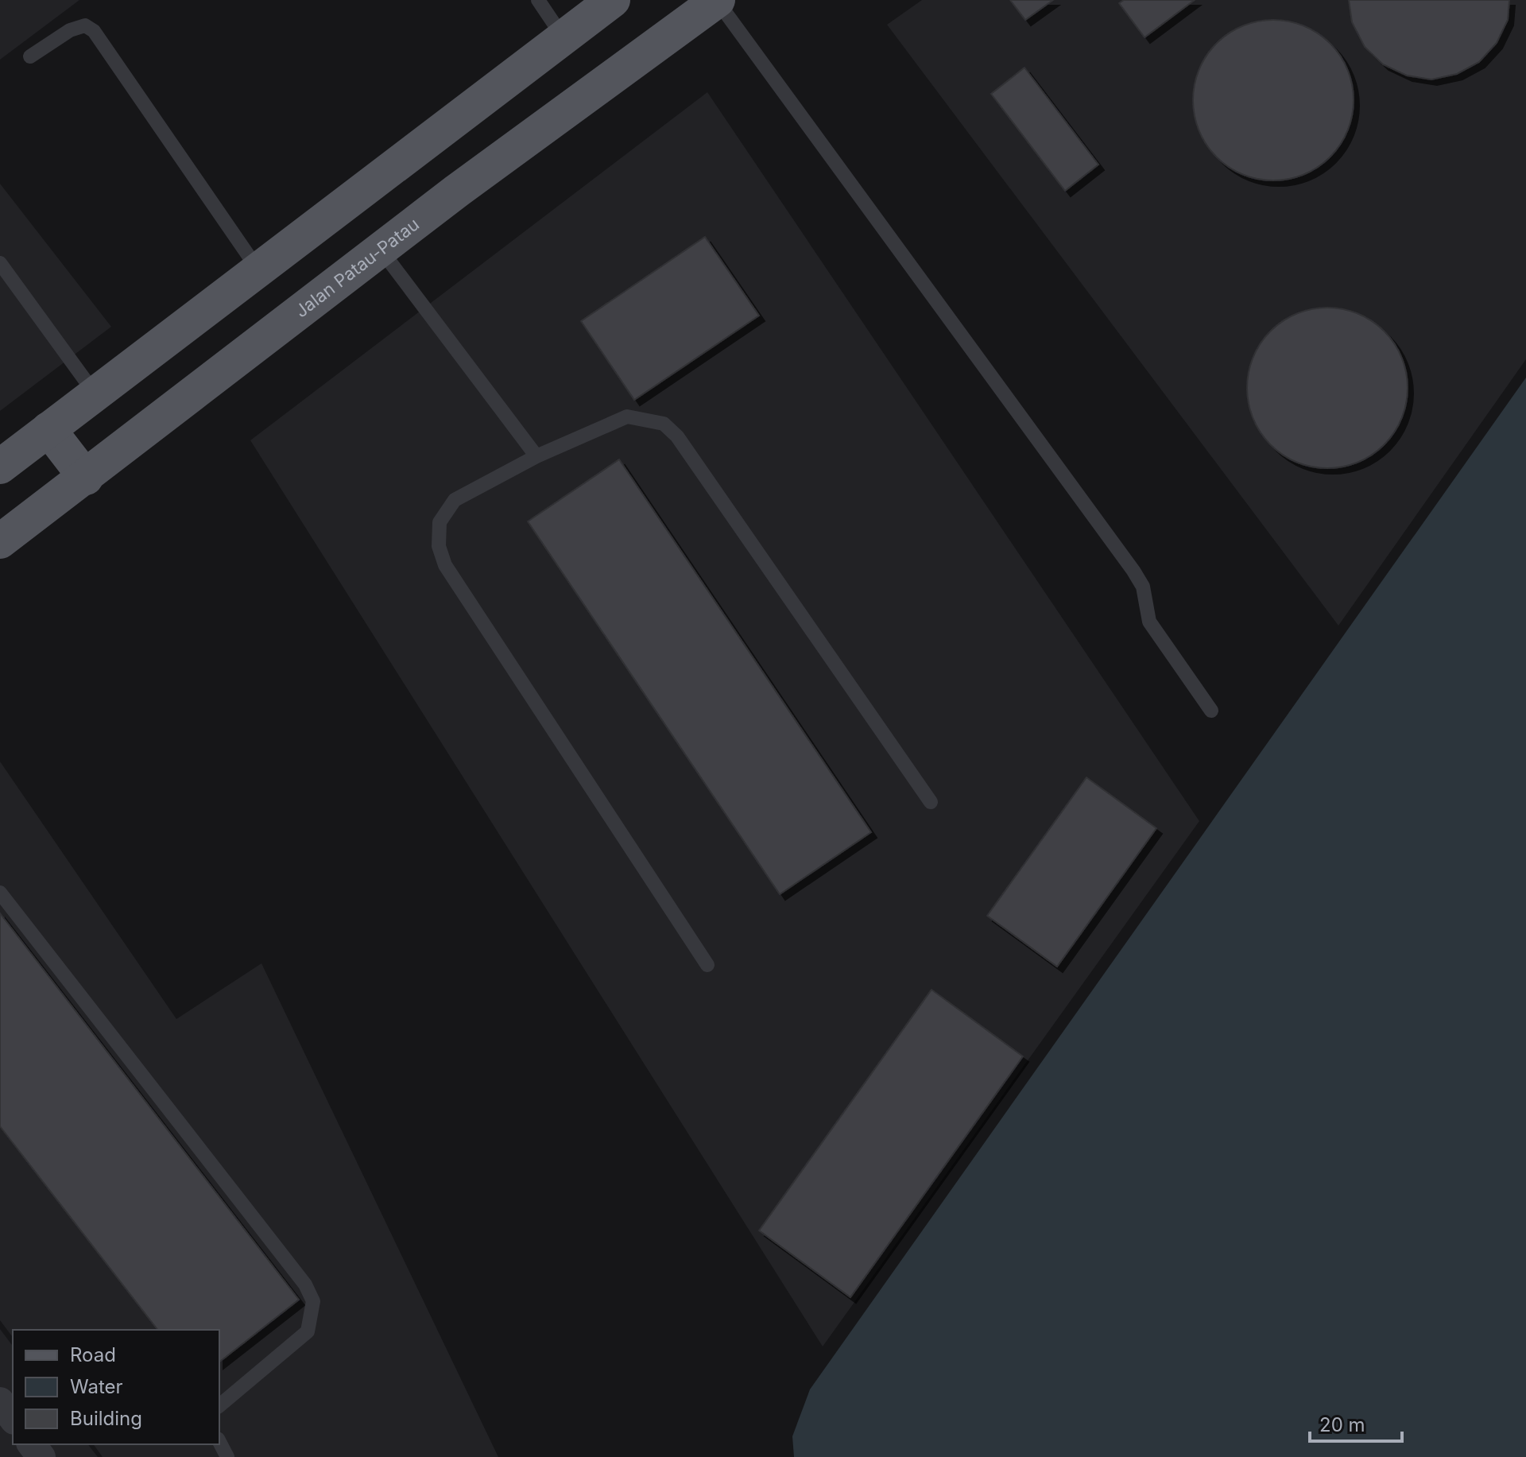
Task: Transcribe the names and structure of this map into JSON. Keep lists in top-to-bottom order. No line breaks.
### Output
{"streets":{"main road":["Jalan Patau-Patau"]},"legend":["Road","Water","Building"],"scale_bar":"20 m"}
